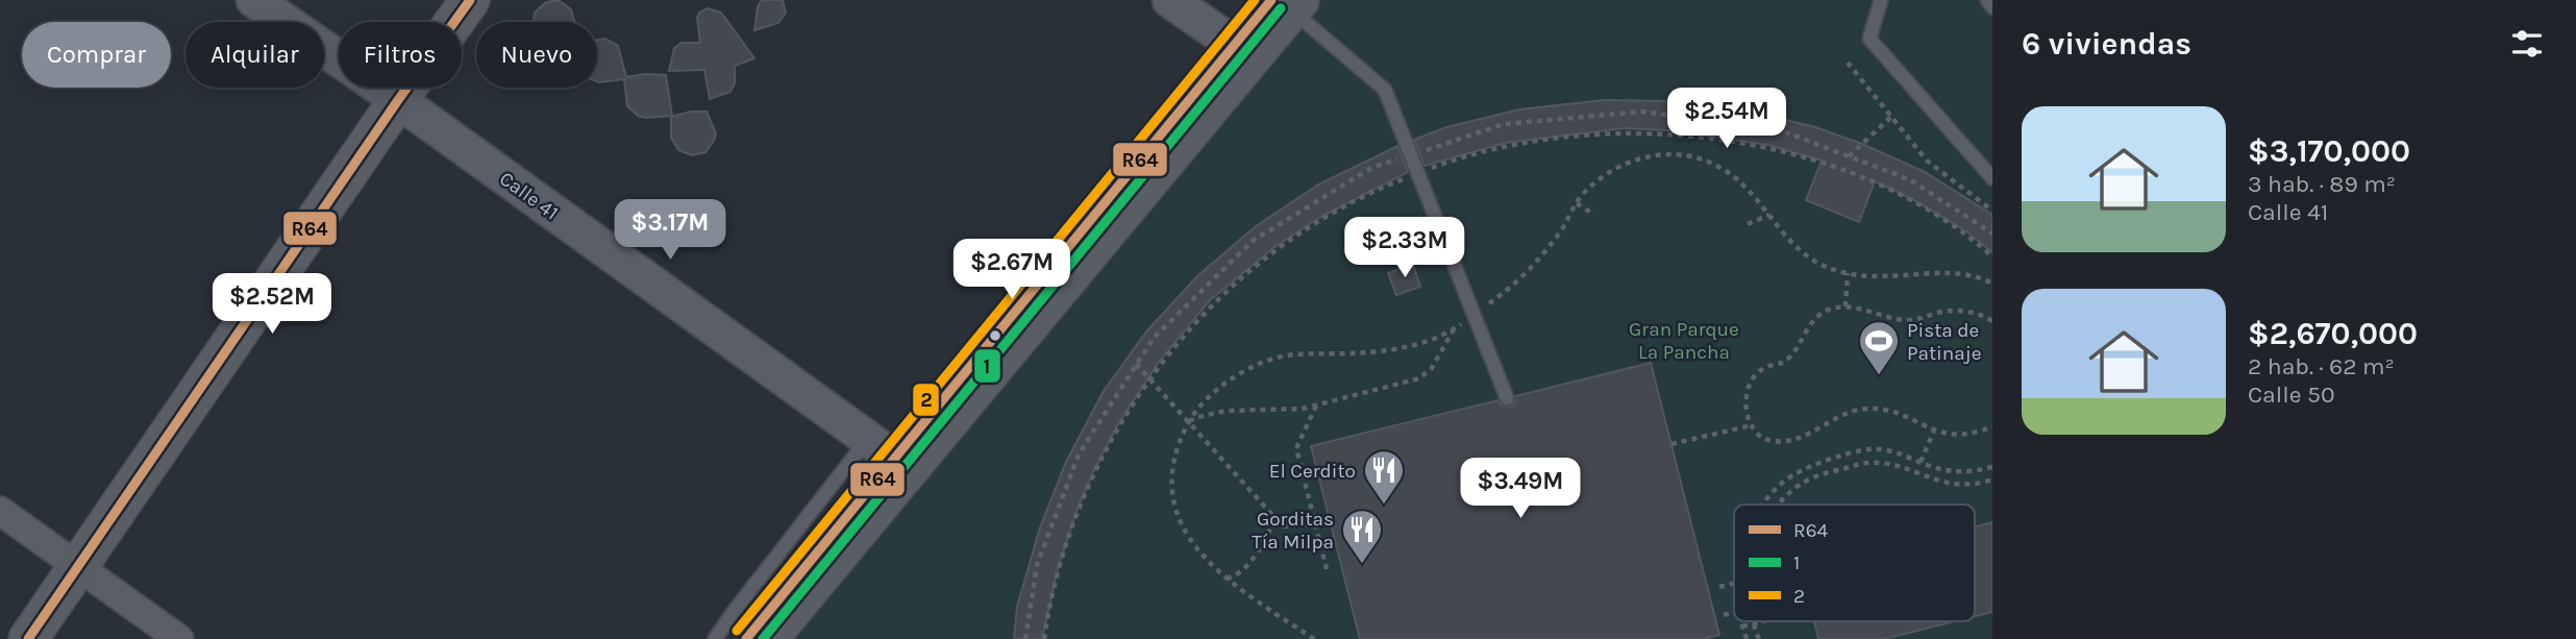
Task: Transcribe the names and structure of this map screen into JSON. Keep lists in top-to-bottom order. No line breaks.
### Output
{"streets":{"street":["Calle 41"]},"parks":["Gran Parque La Pancha"],"places":{"sports":["Pista de Patinaje"],"restaurant":["El Cerdito","Gorditas Tía Milpa"]},"lines":["transit line R64","transit line 2","transit line 1"],"legend":["R64","1","2"],"page":{"heading":"6 viviendas","chip":["Comprar","Alquilar","Filtros","Nuevo"],"price":["$2.54M","$3.17M","$2.33M","$2.67M","$2.52M","$3.49M"],"list":[{"name":"$3,170,000","note":"3 hab. · 89 m² · Calle 41"},{"name":"$2,670,000","note":"2 hab. · 62 m² · Calle 50"}]}}
